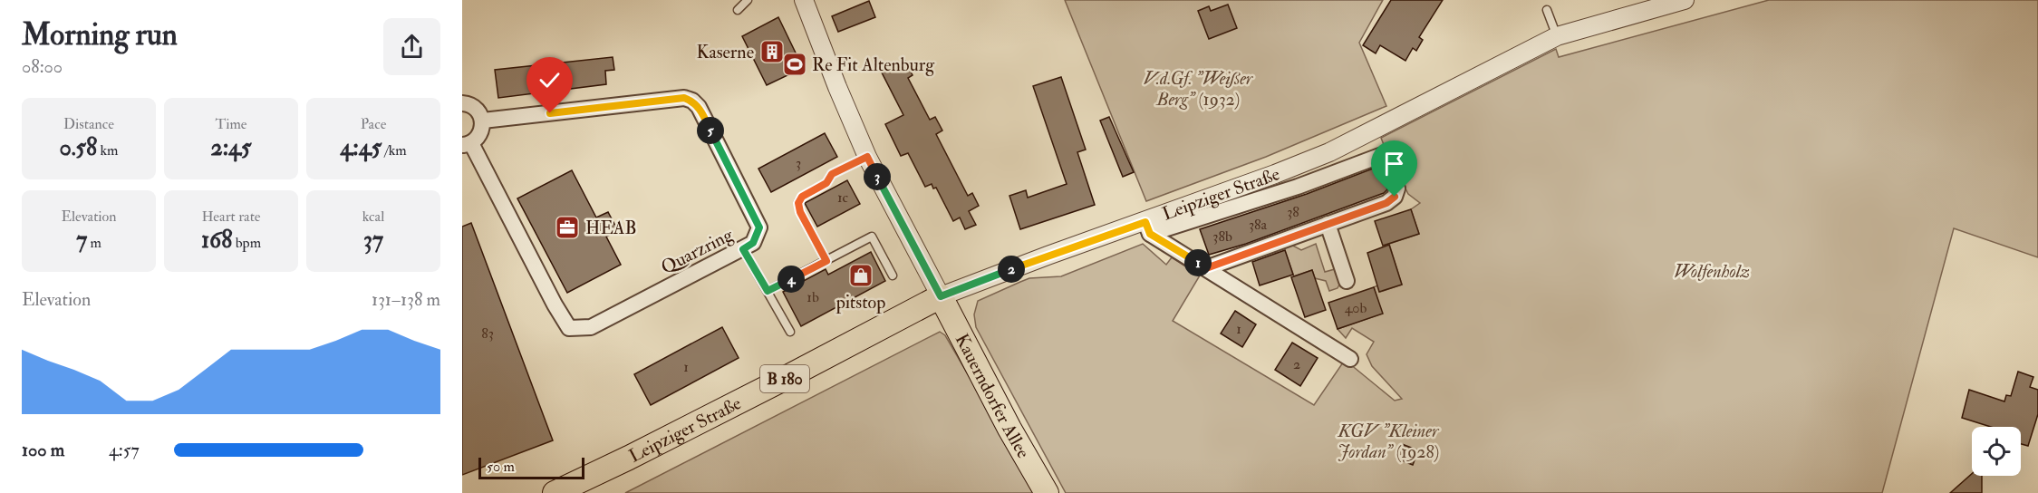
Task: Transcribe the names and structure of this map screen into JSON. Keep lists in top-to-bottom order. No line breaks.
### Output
{"streets":{"main road":["Leipziger Straße","B 180","Kauerndorfer Allee"],"street":["Quarzring"]},"crossings":[["Leipziger Straße","Kauerndorfer Allee"]],"parks":["V.d.Gf. \"Weißer Berg\" (1932)","Wolfenholz","KGV \"Kleiner Jordan\" (1928)"],"places":{"building":["Kaserne"],"sports":["Re Fit Altenburg"],"office":["HEAB"],"shop":["pitstop"]},"house_numbers":["3","1c","38","38a","38b","1b","40b","1","83","2","1"],"scale_bar":"50 m","page":{"heading":["Morning run","08:00"],"stats":[["Distance","0.58 km"],["Time","2:45"],["Pace","4:45 /km"],["Elevation","7 m"],["Heart rate","168 bpm"],["kcal","37"]],"pins":["5","3","1","2","4"],"chart":["Elevation","131–138 m"],"list":[{"name":"100 m","note":"4:57"}],"scale":"50 m"}}
